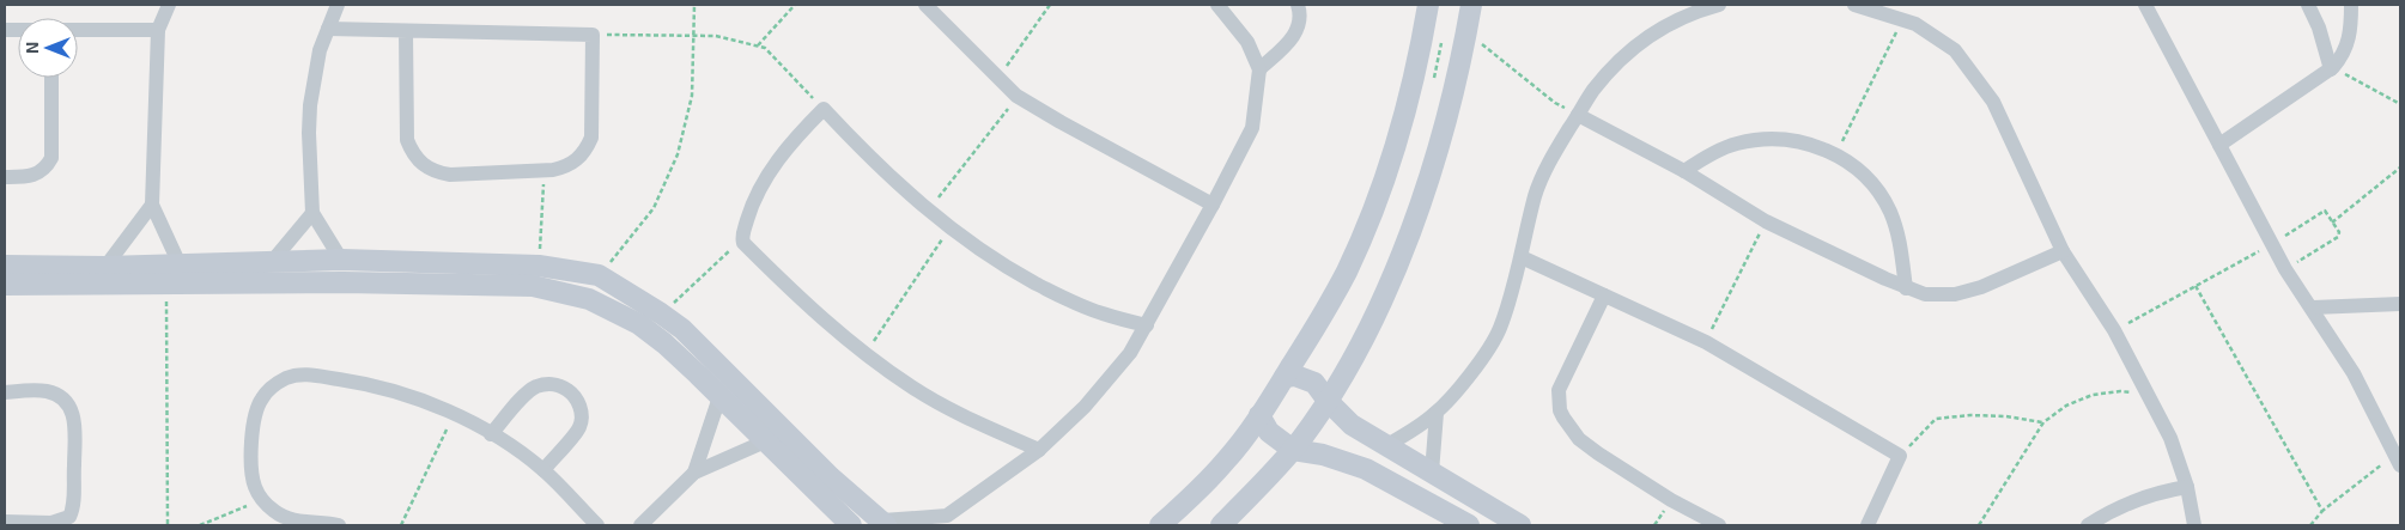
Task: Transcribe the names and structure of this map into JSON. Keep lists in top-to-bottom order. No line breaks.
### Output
{"north":"left"}
